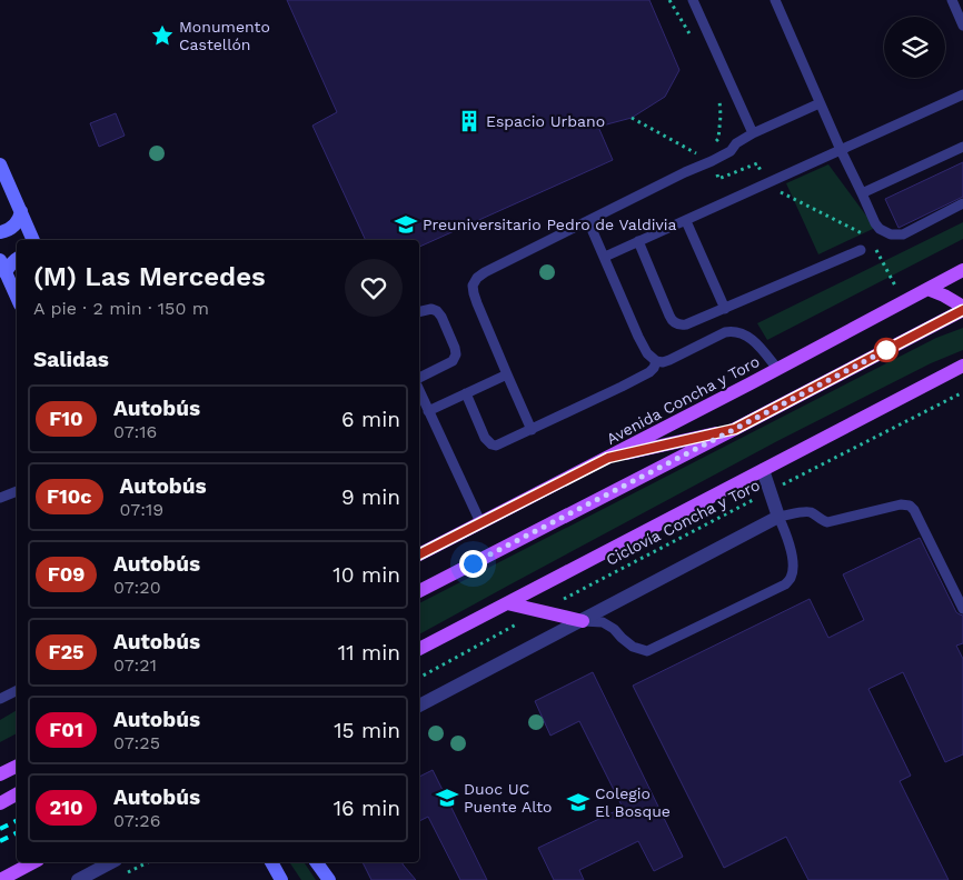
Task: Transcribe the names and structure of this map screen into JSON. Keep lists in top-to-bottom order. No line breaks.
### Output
{"streets":{"main road":["Avenida Concha y Toro"],"path":["Ciclovía Concha y Toro"]},"places":{"place":["Monumento Castellón"],"building":["Espacio Urbano"],"school or university":["Preuniversitario Pedro de Valdivia","Duoc UC Puente Alto","Colegio El Bosque"]},"lines":["bus line F10"],"page":{"heading":[["(M) Las Mercedes","A pie · 2 min · 150 m"],"Salidas"],"list":[{"mark":"F10","name":"Autobús","note":"07:16","value":"6 min"},{"mark":"F10c","name":"Autobús","note":"07:19","value":"9 min"},{"mark":"F09","name":"Autobús","note":"07:20","value":"10 min"},{"mark":"F25","name":"Autobús","note":"07:21","value":"11 min"},{"mark":"F01","name":"Autobús","note":"07:25","value":"15 min"},{"mark":"210","name":"Autobús","note":"07:26","value":"16 min"}]}}
